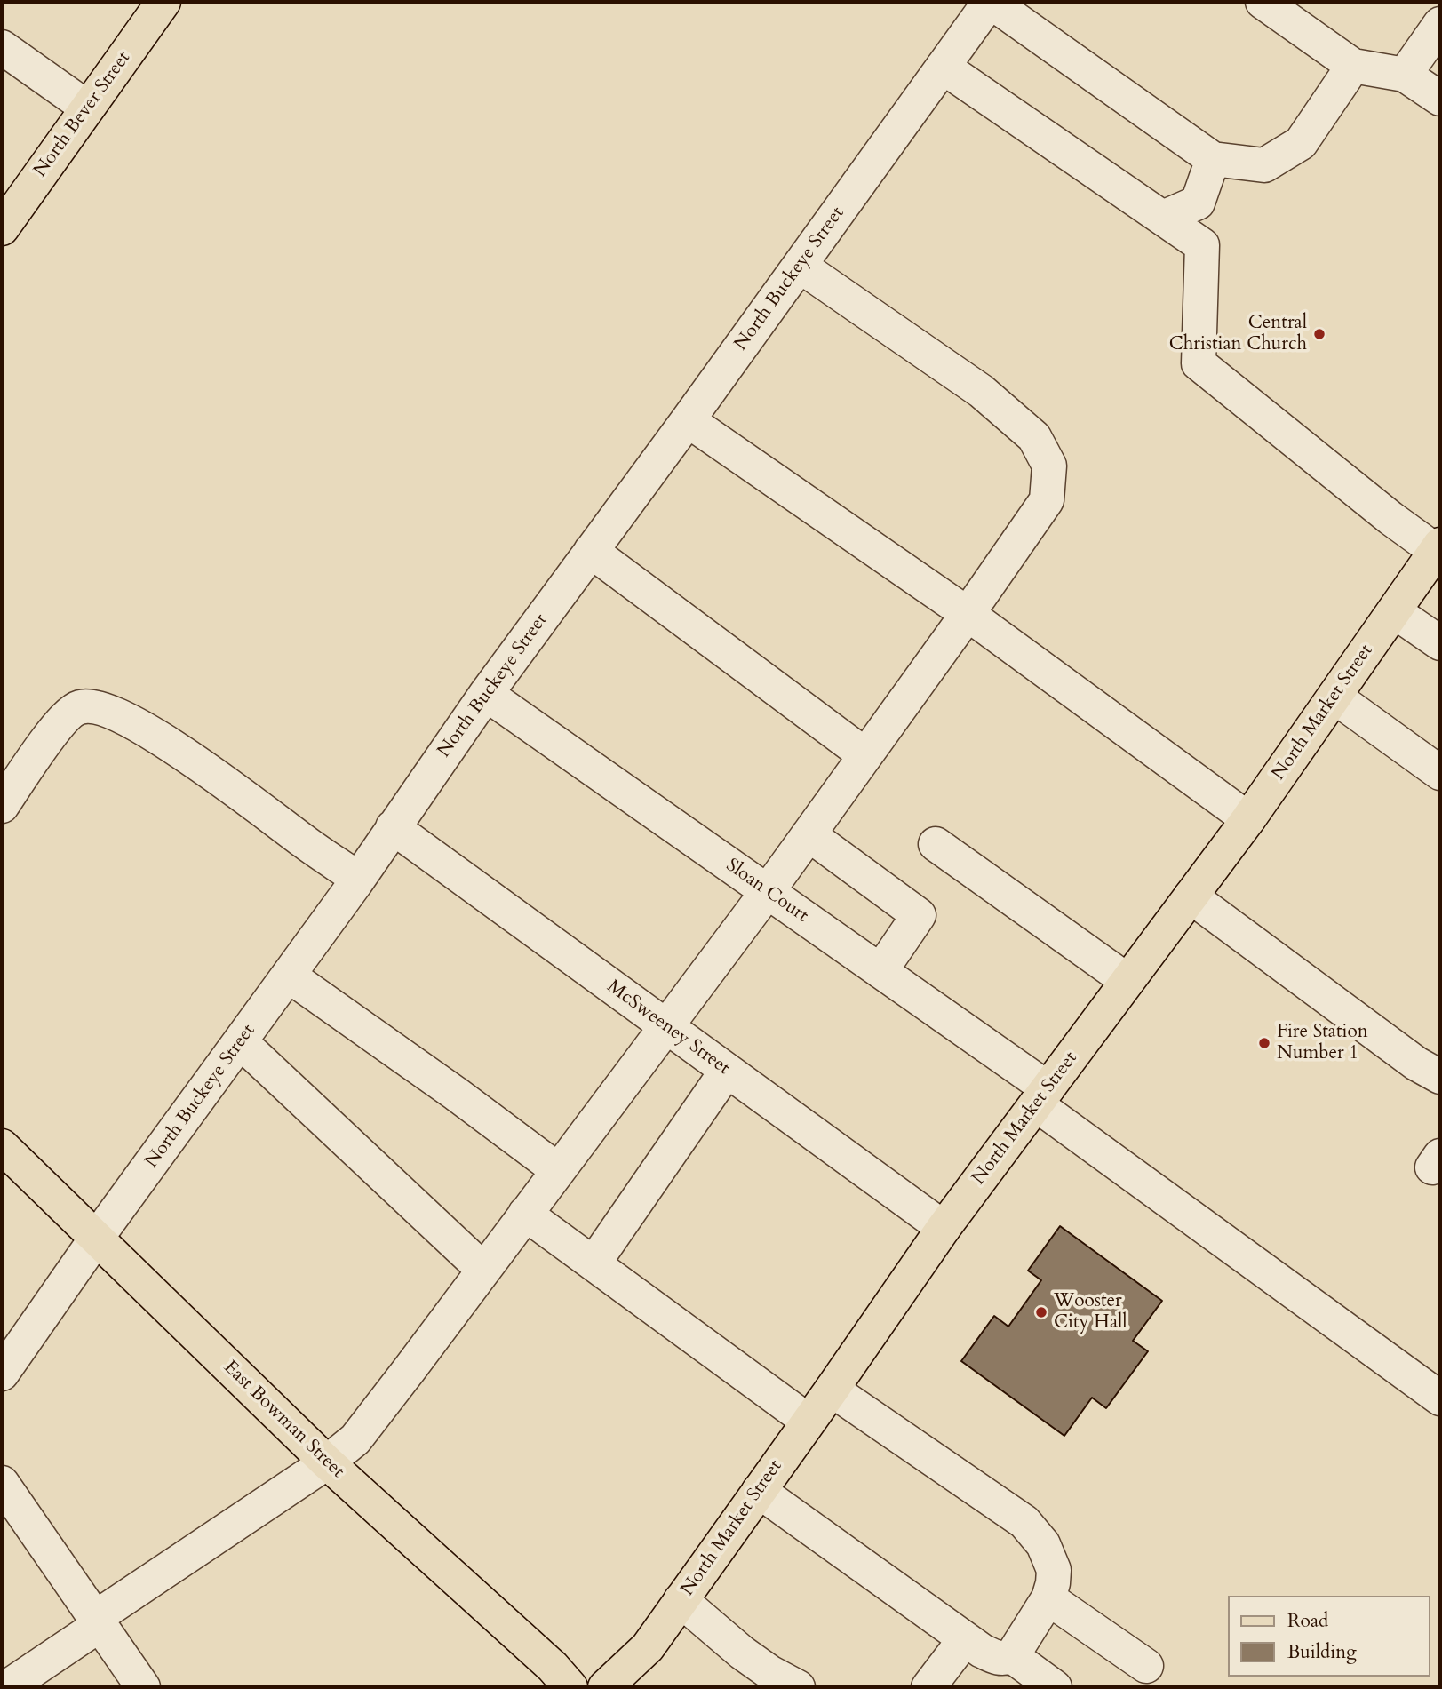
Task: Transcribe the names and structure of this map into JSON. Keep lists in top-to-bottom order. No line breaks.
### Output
{"streets":{"main road":["North Bever Street","North Market Street","East Bowman Street"],"street":["North Buckeye Street","Sloan Court","McSweeney Street"]},"crossings":[["North Buckeye Street","Sloan Court"],["North Buckeye Street","McSweeney Street"],["North Buckeye Street","East Bowman Street"],["North Market Street","Sloan Court"],["North Market Street","McSweeney Street"]],"places":["Central Christian Church","Fire Station Number 1","Wooster City Hall"],"legend":["Road","Building"]}
